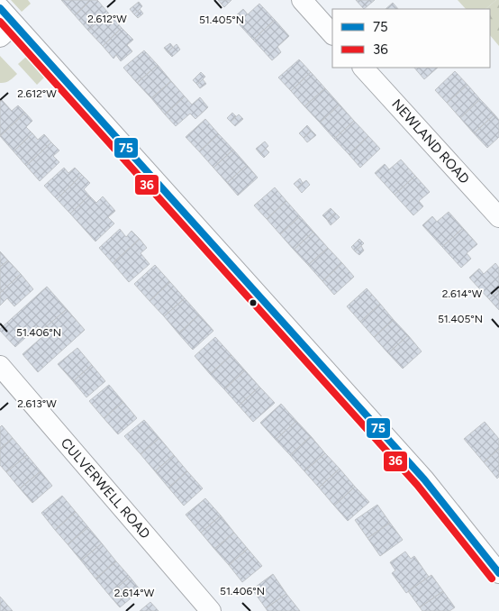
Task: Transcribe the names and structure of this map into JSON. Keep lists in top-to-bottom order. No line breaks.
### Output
{"streets":{"street":["NEWLAND ROAD","CULVERWELL ROAD"]},"lines":["transit line 75","transit line 36"],"legend":["75","36"],"coordinates":["2.612°W","51.405°N","2.614°W","51.406°N","2.613°W"]}
